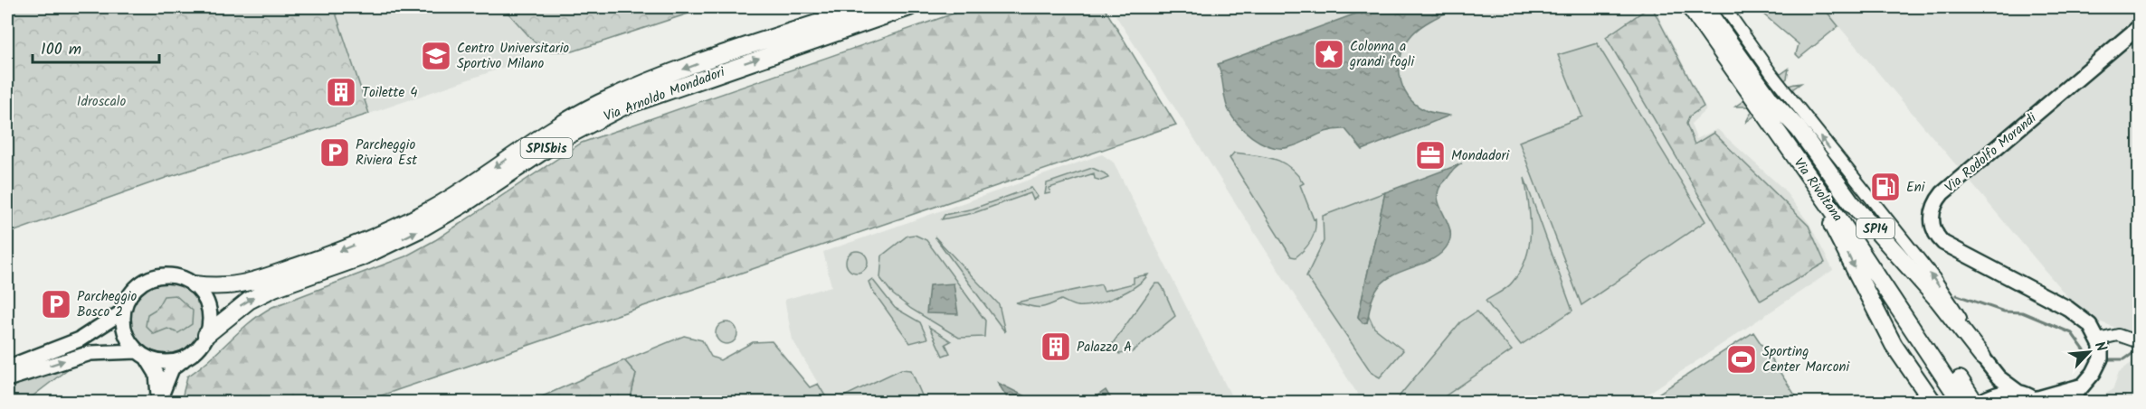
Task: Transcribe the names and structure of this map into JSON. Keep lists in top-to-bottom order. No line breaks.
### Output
{"streets":{"highway":["Via Arnoldo Mondadori","SP15bis","Via Rivoltana","SP14"],"main road":["Via Rodolfo Morandi"]},"crossings":[["Via Arnoldo Mondadori","SP15bis"],["Via Rivoltana","SP14"]],"parks":["Idroscalo"],"places":{"place":["Colonna a grandi fogli"],"school or university":["Centro Universitario Sportivo Milano"],"building":["Toilette 4","Palazzo A"],"parking":["Parcheggio Riviera Est","Parcheggio Bosco 2"],"office":["Mondadori"],"fuel station":["Eni"],"sports":["Sporting Center Marconi"]},"scale_bar":"100 m","north":"top right"}
